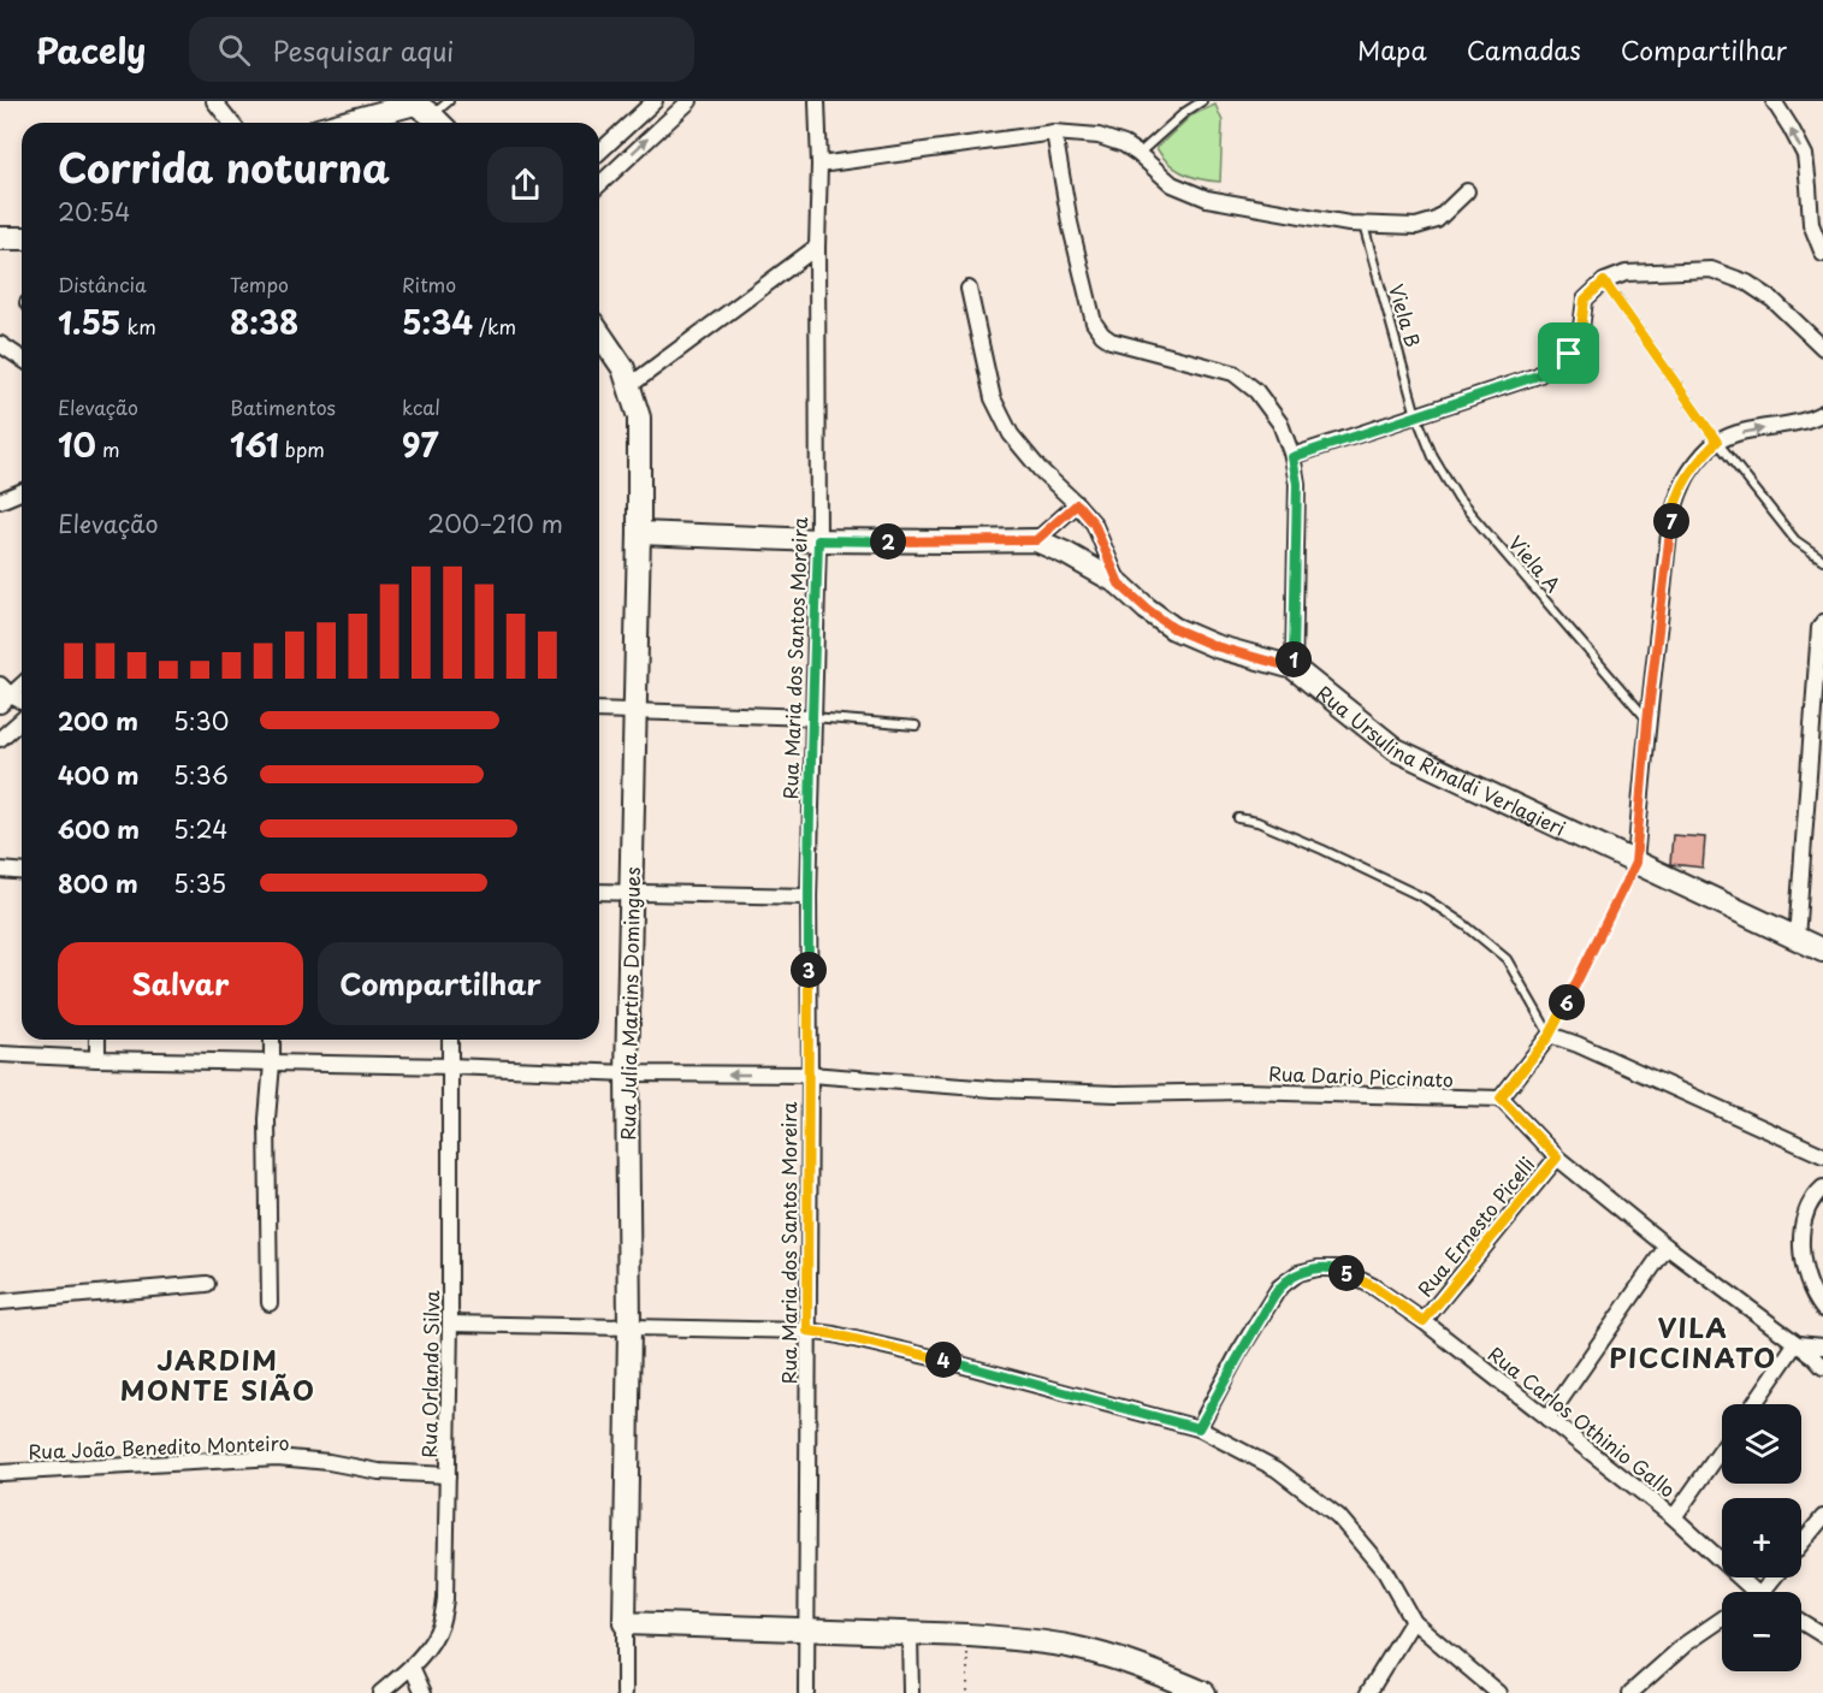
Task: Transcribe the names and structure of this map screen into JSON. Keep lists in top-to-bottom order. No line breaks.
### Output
{"streets":{"main road":["Rua Ursulina Rinaldi Verlagieri","Rua Julia Martins Domingues"],"street":["Rua Maria dos Santos Moreira","Rua Dario Piccinato","Rua Ernesto Picelli","Rua Orlando Silva","Rua Carlos Othinio Gallo","Rua João Benedito Monteiro"],"lane":["Viela B","Viela A"]},"crossings":[["Viela B","Viela A"],["Rua Maria dos Santos Moreira","Rua Ursulina Rinaldi Verlagieri"],["Rua Maria dos Santos Moreira","Rua Dario Piccinato"],["Rua Ursulina Rinaldi Verlagieri","Rua Julia Martins Domingues"],["Rua Julia Martins Domingues","Rua Dario Piccinato"],["Rua Dario Piccinato","Rua Orlando Silva"],["Rua Ernesto Picelli","Rua Carlos Othinio Gallo"],["Rua Orlando Silva","Rua João Benedito Monteiro"]],"districts":["VILA PICCINATO","JARDIM MONTE SIÃO"],"page":{"header":"Pacely","search":"Pesquisar aqui","nav":["Mapa","Camadas","Compartilhar"],"heading":["Corrida noturna","20:54"],"stats":[["Distância","1.55 km"],["Tempo","8:38"],["Ritmo","5:34 /km"],["Elevação","10 m"],["Batimentos","161 bpm"],["kcal","97"]],"chart":["Elevação","200–210 m"],"pins":["7","2","1","3","6","5","4"],"list":[{"name":"200 m","note":"5:30"},{"name":"400 m","note":"5:36"},{"name":"600 m","note":"5:24"},{"name":"800 m","note":"5:35"}],"buttons":["Salvar","Compartilhar"],"map_buttons":["+","−"]}}
